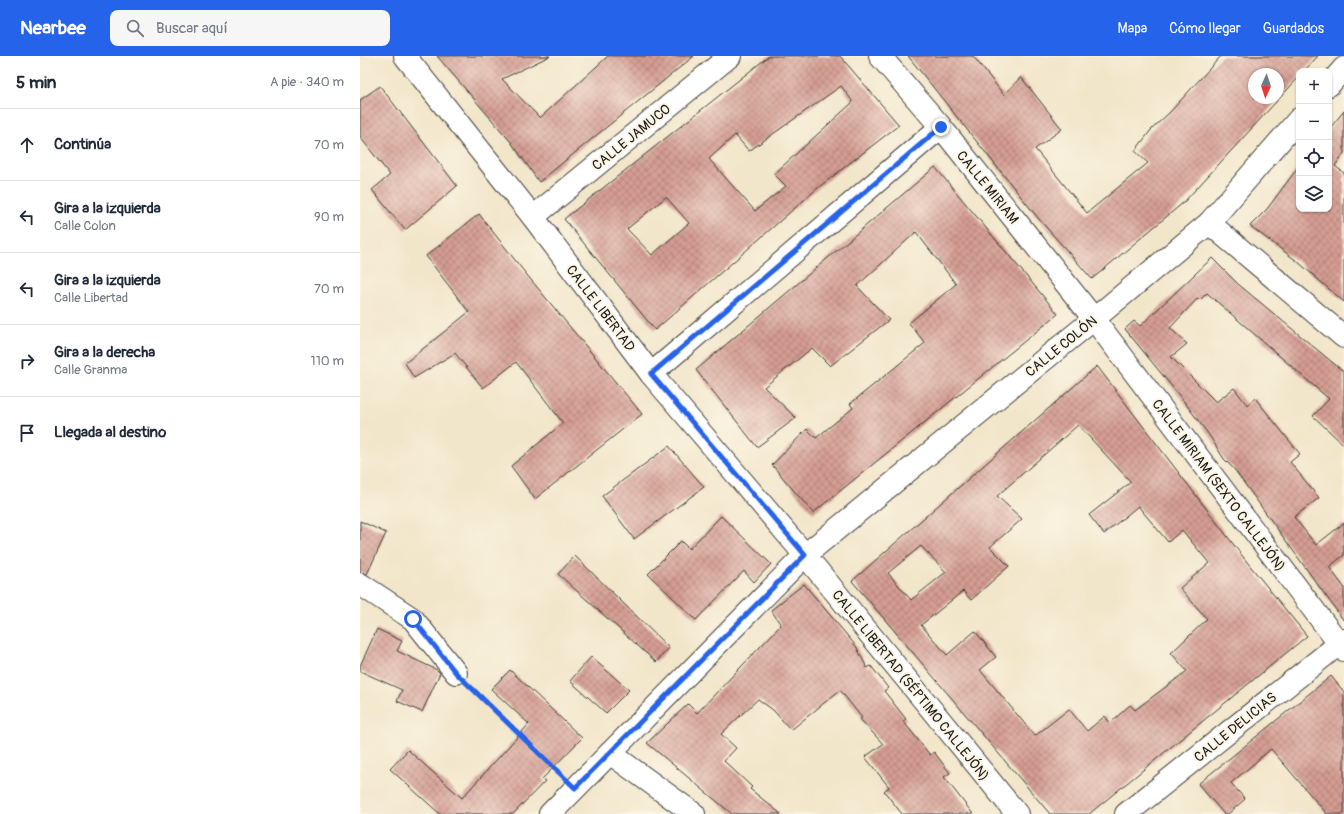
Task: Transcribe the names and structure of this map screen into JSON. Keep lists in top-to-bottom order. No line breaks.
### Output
{"streets":{"street":["CALLE JAMUCO","CALLE MIRIAM","CALLE LIBERTAD","CALLE COLÓN","CALLE MIRIAM (SEXTO CALLEJÓN)","CALLE LIBERTAD (SÉPTIMO CALLEJÓN)","CALLE DELICIAS"]},"crossings":[["CALLE JAMUCO","CALLE LIBERTAD"],["CALLE MIRIAM","CALLE COLÓN"],["CALLE MIRIAM","CALLE MIRIAM (SEXTO CALLEJÓN)"],["CALLE LIBERTAD","CALLE COLÓN"],["CALLE LIBERTAD","CALLE LIBERTAD (SÉPTIMO CALLEJÓN)"],["CALLE COLÓN","CALLE MIRIAM (SEXTO CALLEJÓN)"],["CALLE COLÓN","CALLE LIBERTAD (SÉPTIMO CALLEJÓN)"],["CALLE MIRIAM (SEXTO CALLEJÓN)","CALLE DELICIAS"]],"north":"bottom","page":{"header":"Nearbee","search":"Buscar aquí","nav":["Mapa","Cómo llegar","Guardados"],"heading":["5 min","A pie · 340 m"],"map_buttons":["+","−"],"list":[["Continúa","70 m"],["Gira a la izquierda","Calle Colon","90 m"],["Gira a la izquierda","Calle Libertad","70 m"],["Gira a la derecha","Calle Granma","110 m"],"Llegada al destino"]}}
